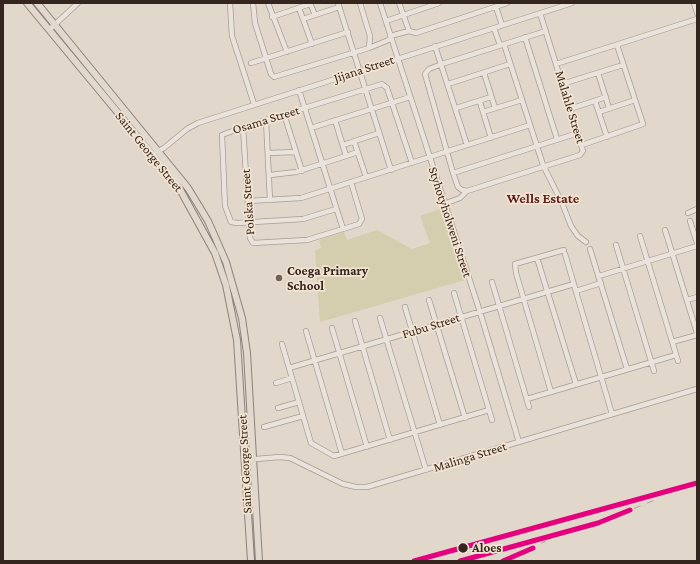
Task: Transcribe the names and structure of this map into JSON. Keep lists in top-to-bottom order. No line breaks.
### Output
{"streets":{"main road":["Saint George Street"],"street":["Jijana Street","Malahle Street","Osama Street","Polska Street","Styhotyholweni Street","Fubu Street","Malinga Street"]},"crossings":[["Jijana Street","Malahle Street"],["Jijana Street","Saint George Street"],["Jijana Street","Styhotyholweni Street"],["Malahle Street","Styhotyholweni Street"],["Osama Street","Polska Street"],["Saint George Street","Malinga Street"],["Styhotyholweni Street","Fubu Street"],["Styhotyholweni Street","Malinga Street"]],"districts":["Wells Estate"],"places":["Coega Primary School","Aloes"]}
